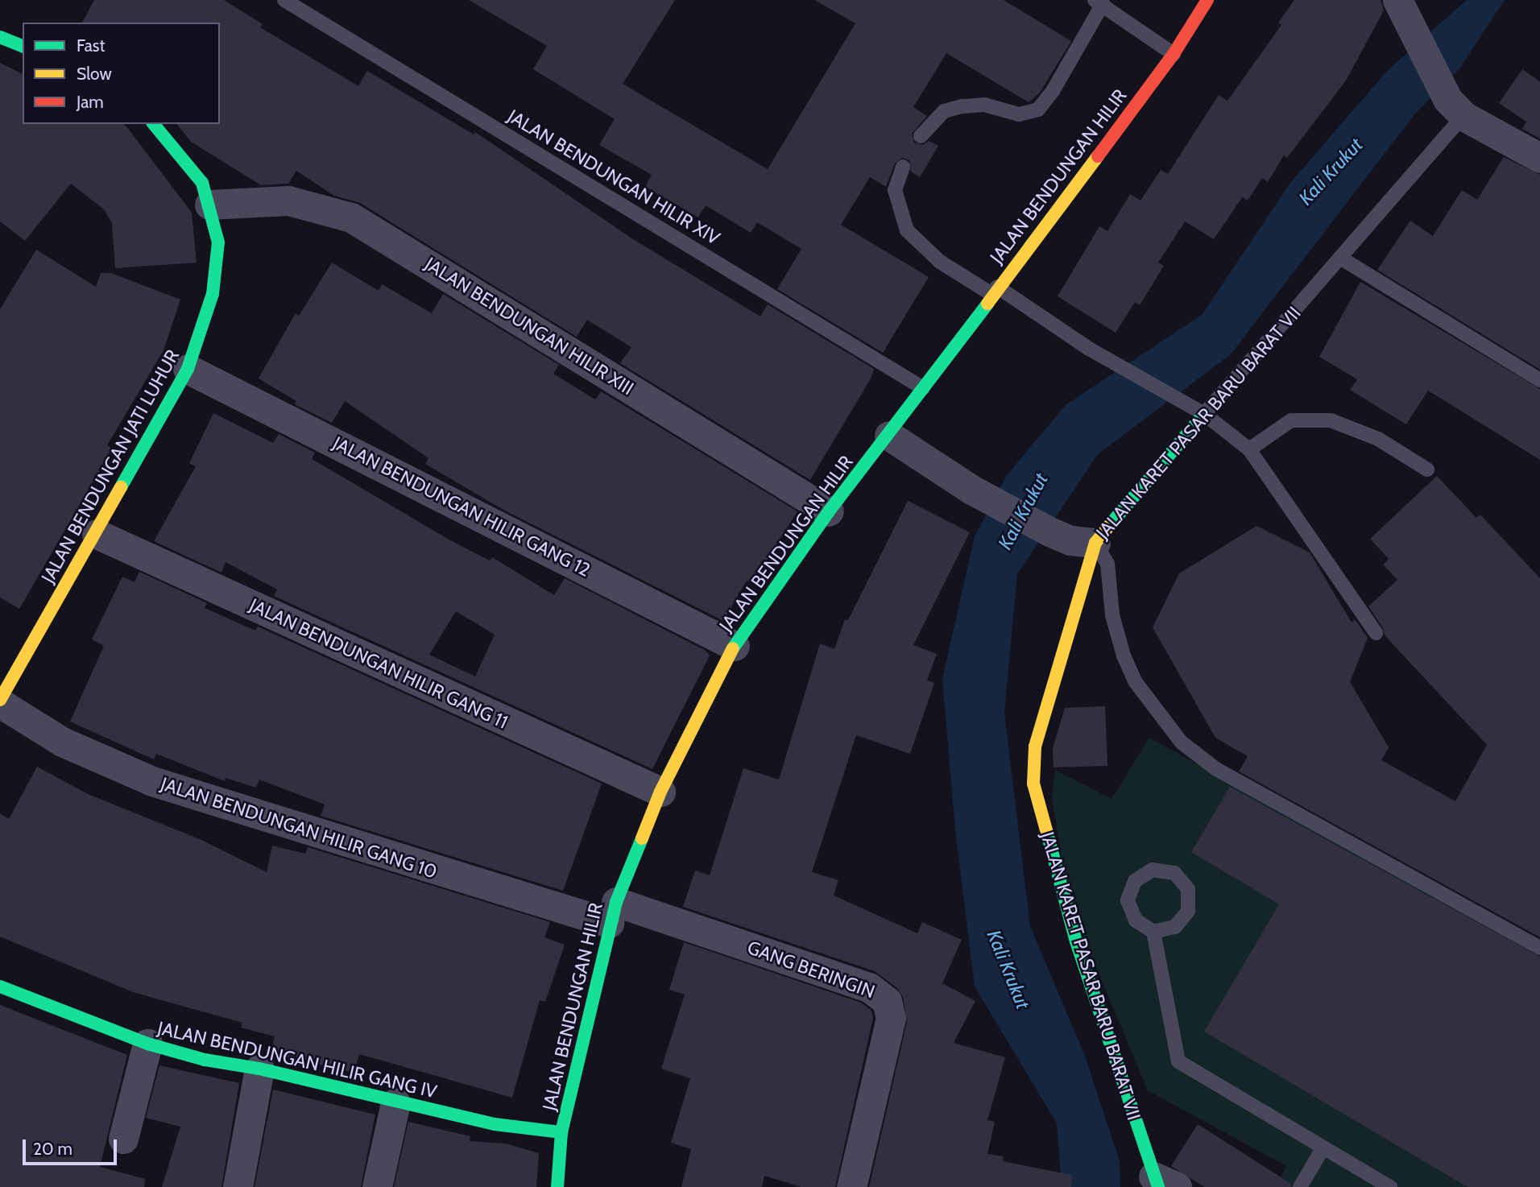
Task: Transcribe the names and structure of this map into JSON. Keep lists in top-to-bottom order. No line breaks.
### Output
{"streets":{"street":["JALAN BENDUNGAN HILIR","JALAN BENDUNGAN HILIR XIII","JALAN KARET PASAR BARU BARAT VII","JALAN BENDUNGAN JATI LUHUR","JALAN BENDUNGAN HILIR GANG 12","JALAN BENDUNGAN HILIR GANG 11","JALAN BENDUNGAN HILIR GANG 10","GANG BERINGIN","JALAN BENDUNGAN HILIR GANG IV"],"lane":["JALAN BENDUNGAN HILIR XIV"]},"crossings":[["JALAN BENDUNGAN HILIR","JALAN BENDUNGAN HILIR XIV"],["JALAN BENDUNGAN HILIR","JALAN BENDUNGAN HILIR XIII"],["JALAN BENDUNGAN HILIR","JALAN BENDUNGAN HILIR GANG 12"],["JALAN BENDUNGAN HILIR","JALAN BENDUNGAN HILIR GANG 11"],["JALAN BENDUNGAN HILIR","JALAN BENDUNGAN HILIR GANG 10"],["JALAN BENDUNGAN HILIR","GANG BERINGIN"],["JALAN BENDUNGAN HILIR","JALAN BENDUNGAN HILIR GANG IV"],["JALAN BENDUNGAN HILIR XIII","JALAN BENDUNGAN JATI LUHUR"],["JALAN BENDUNGAN JATI LUHUR","JALAN BENDUNGAN HILIR GANG 12"],["JALAN BENDUNGAN JATI LUHUR","JALAN BENDUNGAN HILIR GANG 11"],["JALAN BENDUNGAN JATI LUHUR","JALAN BENDUNGAN HILIR GANG 10"],["JALAN BENDUNGAN HILIR GANG 10","GANG BERINGIN"]],"water":["Kali Krukut"],"legend":["Fast","Slow","Jam"],"scale_bar":"20 m"}
